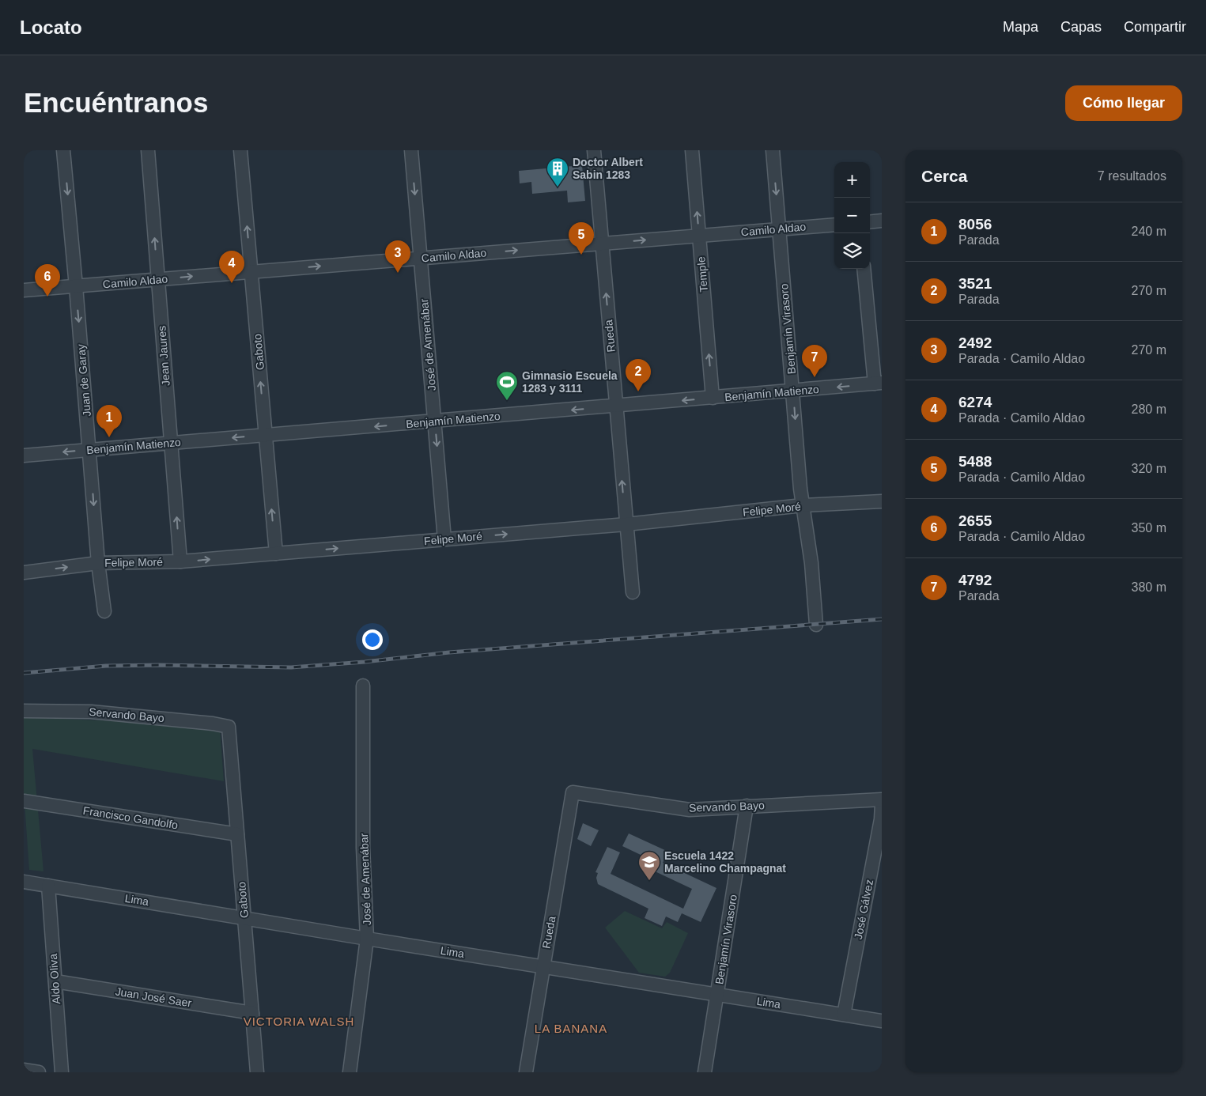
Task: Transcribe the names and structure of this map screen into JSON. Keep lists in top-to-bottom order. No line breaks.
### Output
{"streets":{"street":["Camilo Aldao","Temple","Benjamín Virasoro","Rueda","José de Amenábar","Gaboto","Jean Jaures","Juan de Garay","Benjamín Matienzo","Felipe Moré","Servando Bayo","Francisco Gandolfo","Lima","José Gálvez","Aldo Oliva","Juan José Saer"]},"crossings":[["Camilo Aldao","Temple"],["Camilo Aldao","Benjamín Virasoro"],["Camilo Aldao","Rueda"],["Camilo Aldao","José de Amenábar"],["Camilo Aldao","Gaboto"],["Camilo Aldao","Jean Jaures"],["Camilo Aldao","Juan de Garay"],["Temple","Benjamín Matienzo"],["Benjamín Virasoro","Benjamín Matienzo"],["Benjamín Virasoro","Felipe Moré"],["Benjamín Virasoro","Servando Bayo"],["Benjamín Virasoro","Lima"],["Rueda","Benjamín Matienzo"],["Rueda","Felipe Moré"],["Rueda","Servando Bayo"],["Rueda","Lima"],["José de Amenábar","Benjamín Matienzo"],["José de Amenábar","Felipe Moré"],["José de Amenábar","Lima"],["Gaboto","Benjamín Matienzo"],["Gaboto","Felipe Moré"],["Gaboto","Servando Bayo"],["Gaboto","Francisco Gandolfo"],["Gaboto","Lima"],["Gaboto","Juan José Saer"],["Jean Jaures","Benjamín Matienzo"],["Jean Jaures","Felipe Moré"],["Juan de Garay","Benjamín Matienzo"],["Juan de Garay","Felipe Moré"],["Lima","José Gálvez"],["Lima","Aldo Oliva"],["Aldo Oliva","Juan José Saer"]],"one_way":["Camilo Aldao","Temple","Rueda","Gaboto","Jean Jaures","Juan de Garay","Benjamín Matienzo","Felipe Moré"],"districts":["VICTORIA WALSH","LA BANANA"],"places":{"building":["Doctor Albert Sabin 1283"],"sports":["Gimnasio Escuela 1283 y 3111"],"school or university":["Escuela 1422 Marcelino Champagnat"]},"page":{"header":"Locato","nav":["Mapa","Capas","Compartir"],"buttons":"Cómo llegar","title":"Encuéntranos","heading":["Cerca","7 resultados"],"map_buttons":["+","−"],"list":[{"mark":"1","name":"8056","note":"Parada","value":"240 m"},{"mark":"2","name":"3521","note":"Parada","value":"270 m"},{"mark":"3","name":"2492","note":"Parada · Camilo Aldao","value":"270 m"},{"mark":"4","name":"6274","note":"Parada · Camilo Aldao","value":"280 m"},{"mark":"5","name":"5488","note":"Parada · Camilo Aldao","value":"320 m"},{"mark":"6","name":"2655","note":"Parada · Camilo Aldao","value":"350 m"},{"mark":"7","name":"4792","note":"Parada","value":"380 m"}],"pins":["5","3","4","6","7","2","1"]}}
